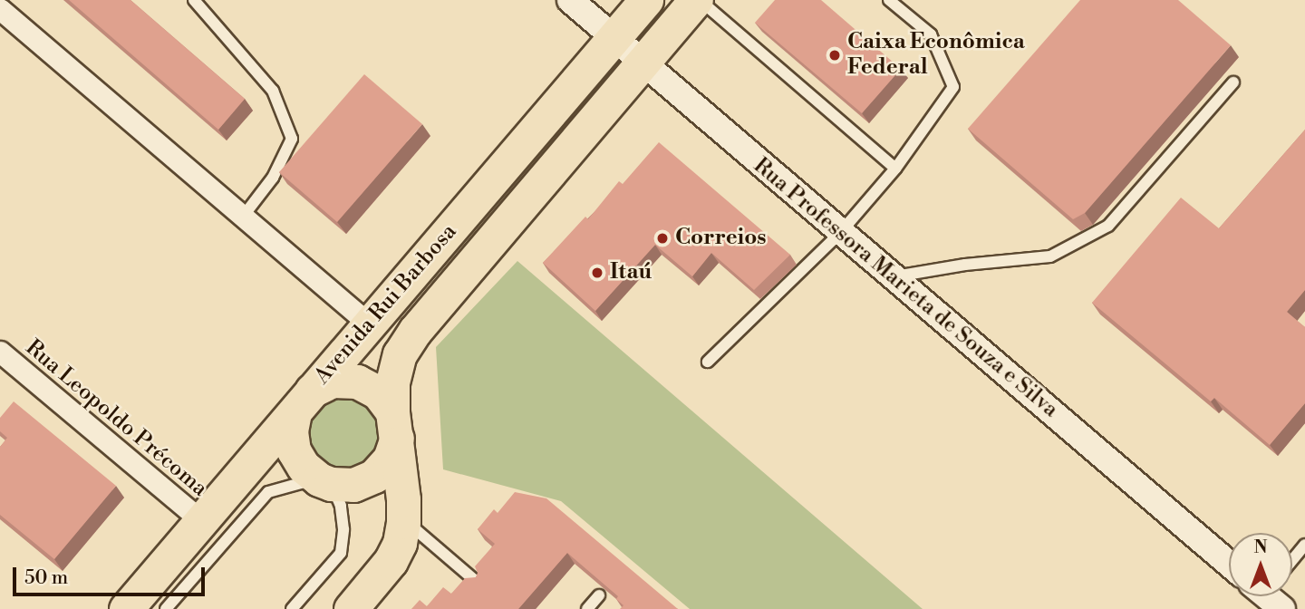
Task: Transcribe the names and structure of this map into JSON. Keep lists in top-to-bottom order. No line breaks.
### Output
{"streets":{"main road":["Avenida Rui Barbosa"],"street":["Rua Professora Marieta de Souza e Silva","Rua Leopoldo Précoma"]},"crossings":[["Rua Professora Marieta de Souza e Silva","Avenida Rui Barbosa"],["Avenida Rui Barbosa","Rua Leopoldo Précoma"]],"places":["Caixa Econômica Federal","Correios","Itaú"],"scale_bar":"50 m","north":"top"}
